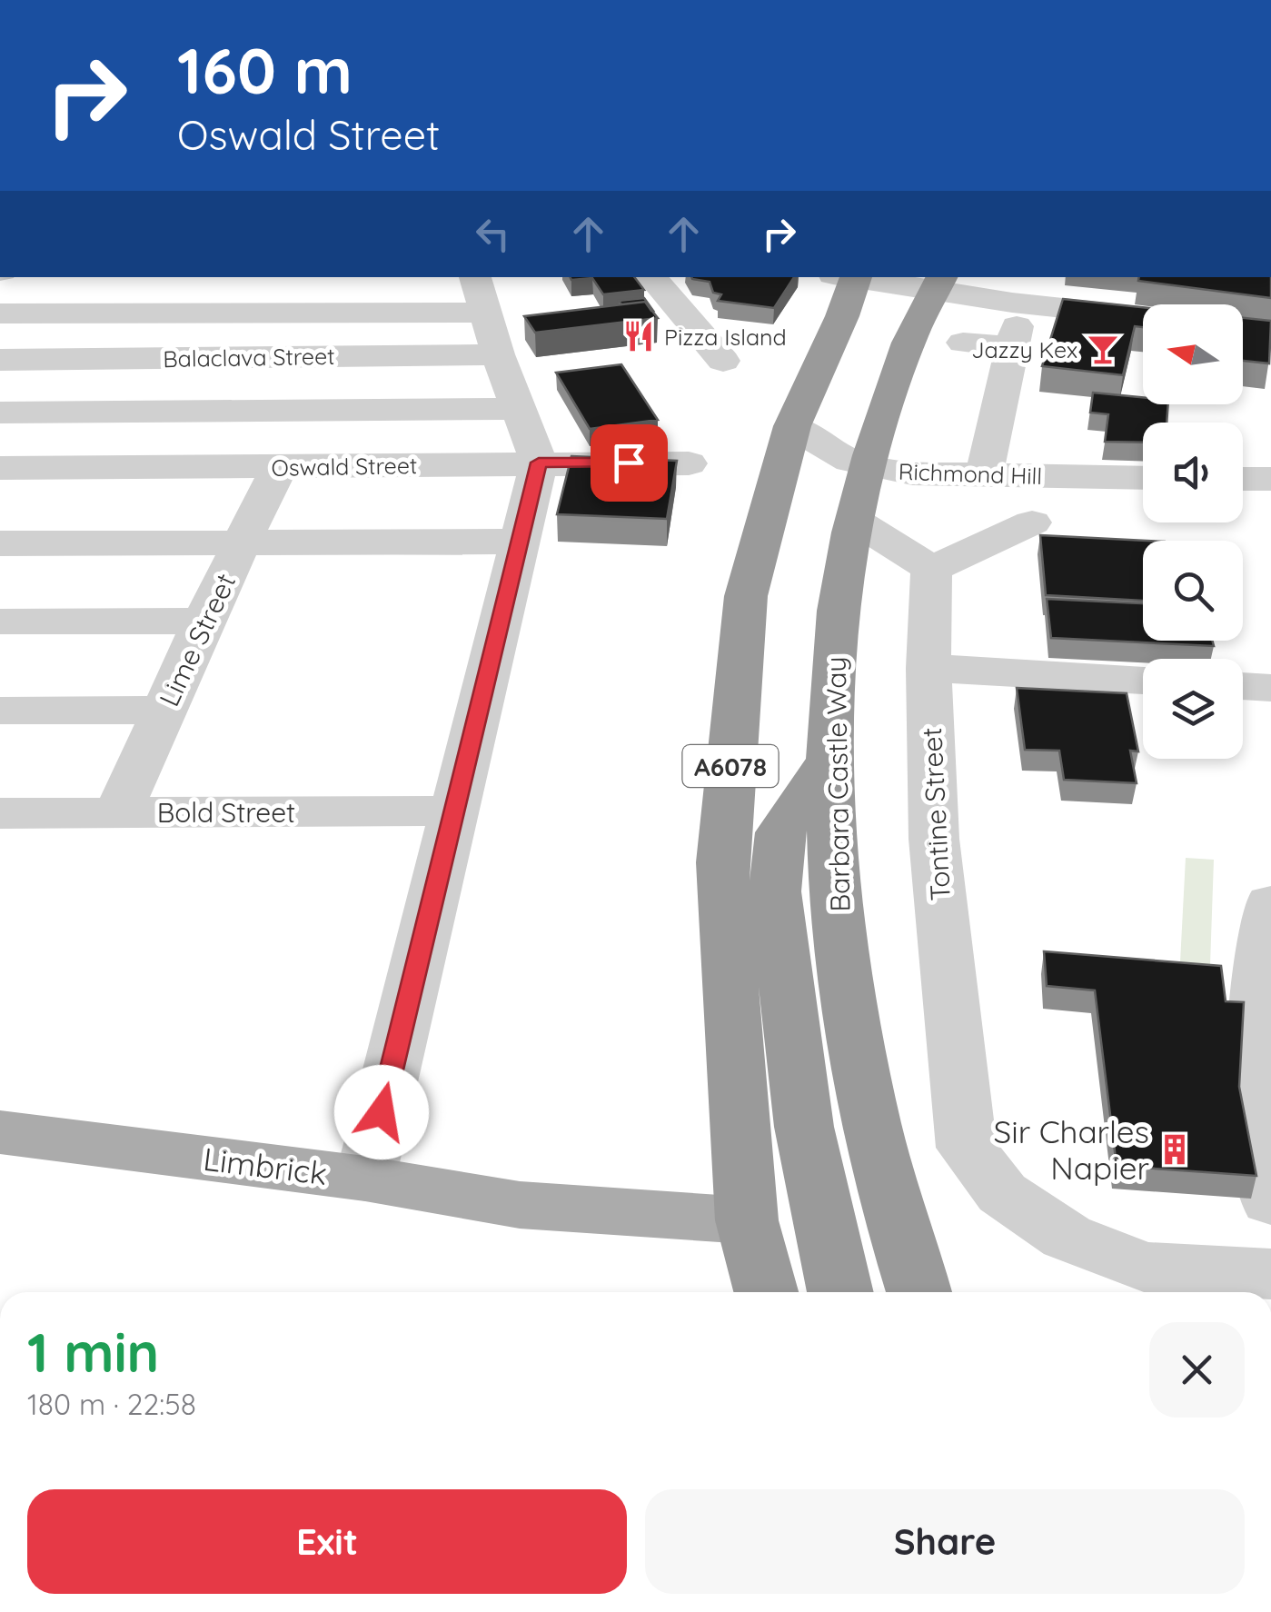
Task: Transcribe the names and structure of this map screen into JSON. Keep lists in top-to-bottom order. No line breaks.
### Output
{"streets":{"highway":["A6078","Barbara Castle Way"],"main road":["Limbrick"],"street":["Balaclava Street","Oswald Street","Richmond Hill","Lime Street","Bold Street","Tontine Street"]},"crossings":[["Oswald Street","Lime Street"],["Richmond Hill","A6078"],["Richmond Hill","Barbara Castle Way"],["Lime Street","Bold Street"],["A6078","Barbara Castle Way"],["A6078","Limbrick"]],"places":{"restaurant":["Pizza Island"],"bar":["Jazzy Kex"],"building":["Sir Charles Napier"]},"north":"left","page":{"turn":["160 m","Oswald Street"],"heading":["1 min","180 m · 22:58"],"buttons":["Exit","Share"]}}
